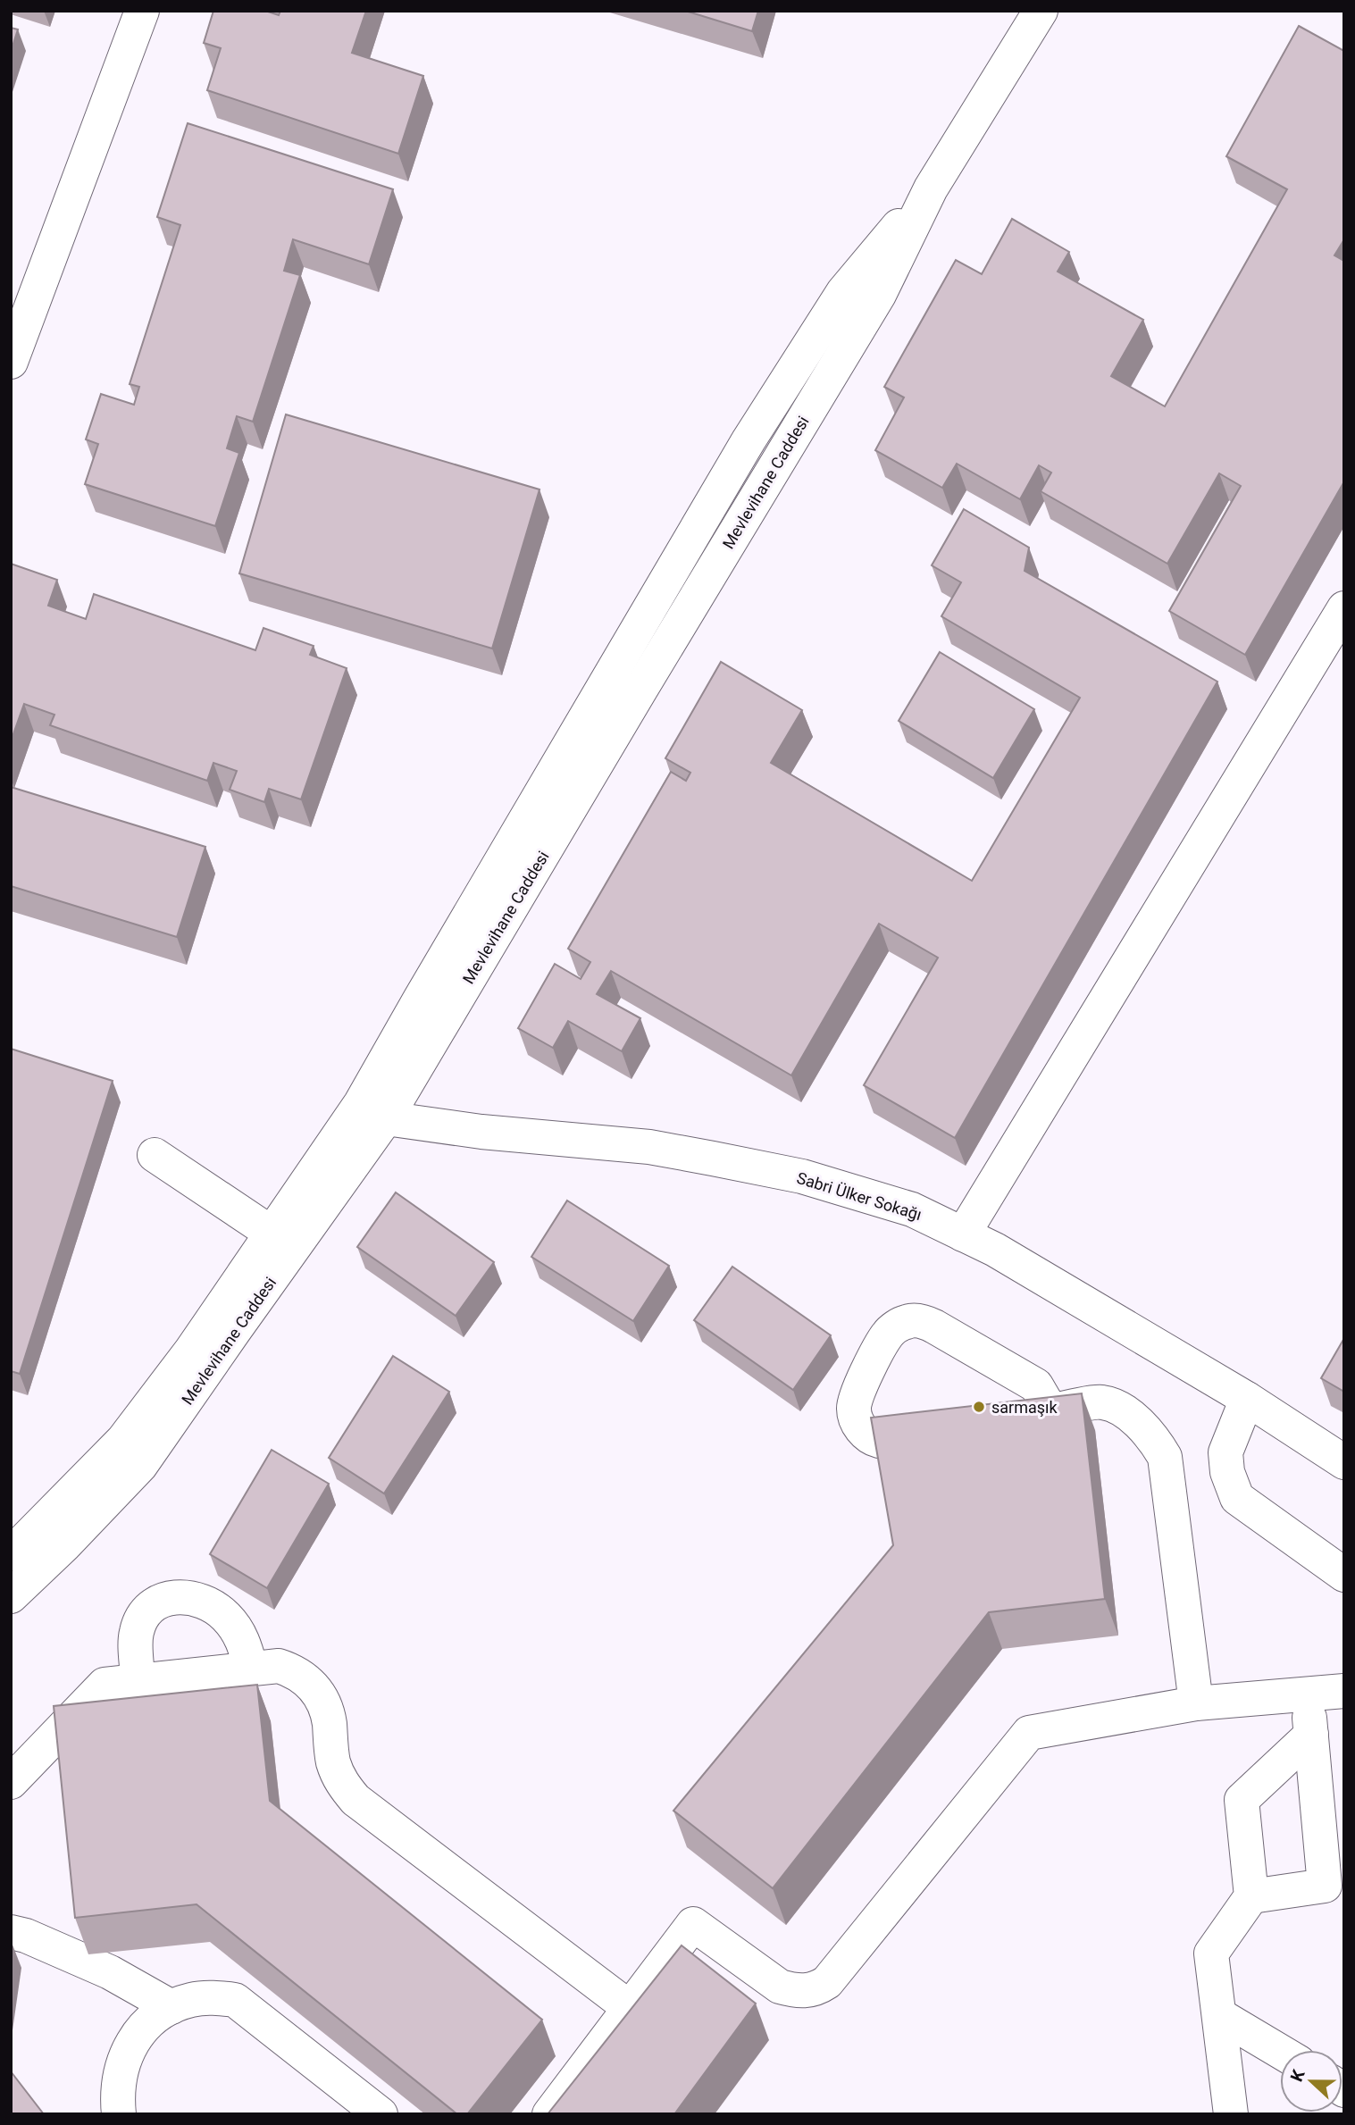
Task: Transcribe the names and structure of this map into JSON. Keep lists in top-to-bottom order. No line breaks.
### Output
{"streets":{"street":["Mevlevihane Caddesi","Sabri Ülker Sokağı"]},"crossings":[["Mevlevihane Caddesi","Sabri Ülker Sokağı"]],"places":["sarmaşık"],"north":"left"}
